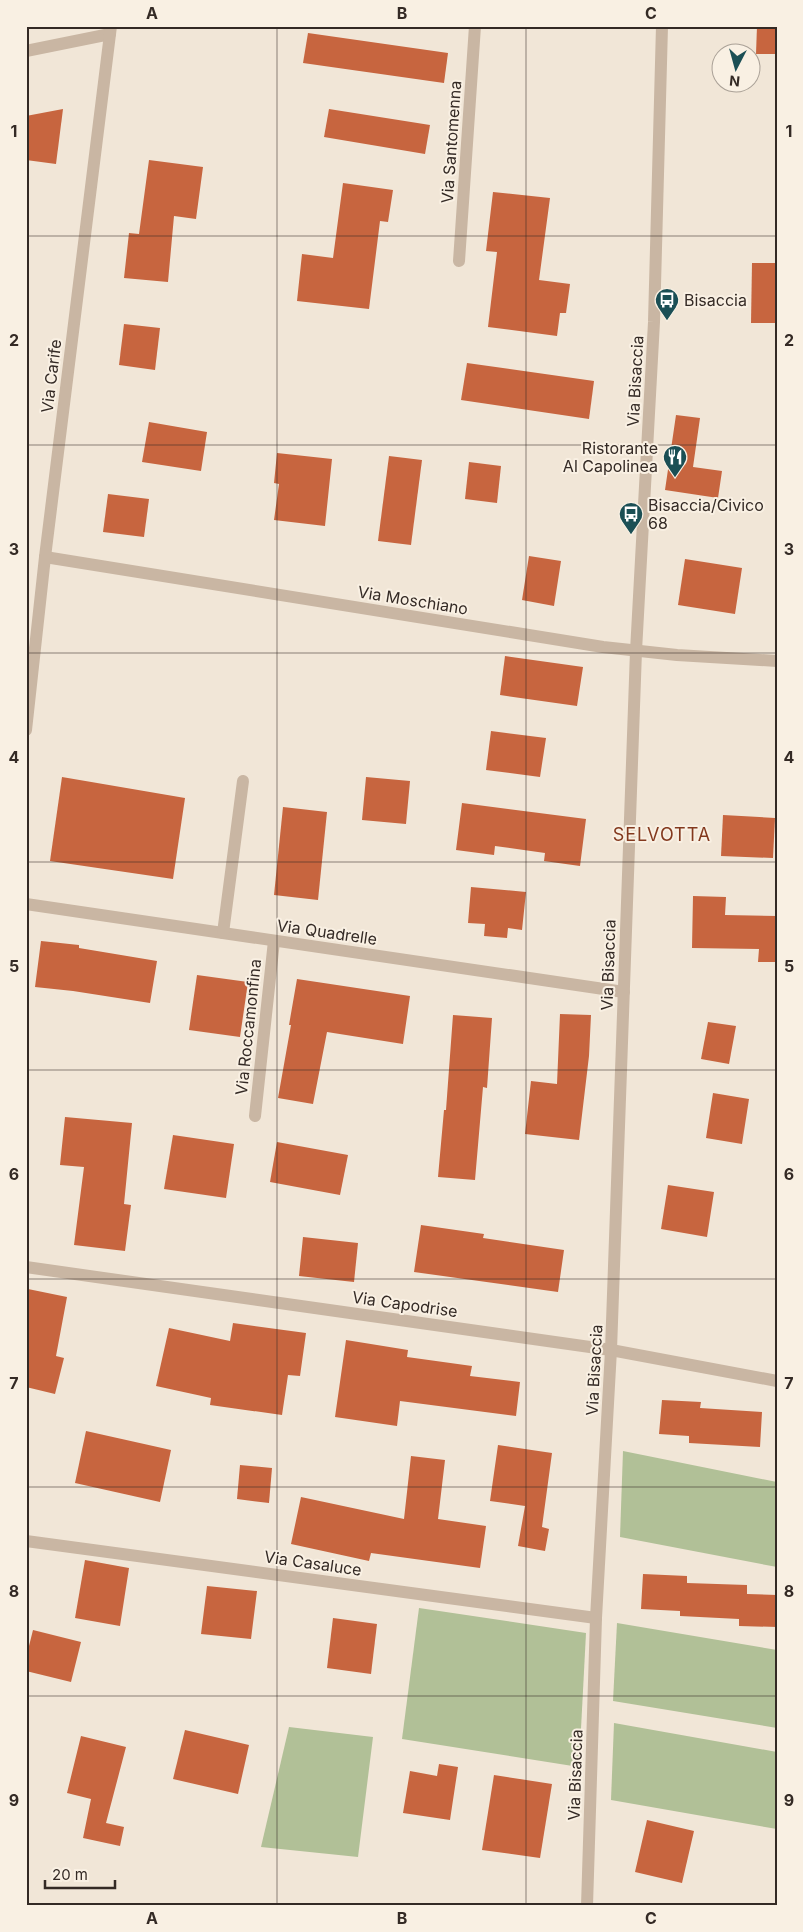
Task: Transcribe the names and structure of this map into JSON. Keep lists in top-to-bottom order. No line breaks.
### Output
{"streets":{"street":["Via Santomenna","Via Carife","Via Bisaccia","Via Moschiano","Via Quadrelle","Via Roccamonfina","Via Capodrise","Via Casaluce"]},"crossings":[["Via Carife","Via Moschiano"],["Via Bisaccia","Via Moschiano"],["Via Bisaccia","Via Quadrelle"],["Via Bisaccia","Via Capodrise"],["Via Bisaccia","Via Casaluce"],["Via Quadrelle","Via Roccamonfina"]],"districts":["SELVOTTA"],"places":{"bus stop":["Bisaccia","Bisaccia/Civico 68"],"restaurant":["Ristorante Al Capolinea"]},"scale_bar":"20 m","north":"bottom","grid":{"columns":["A","B","C"],"rows":["1","2","3","4","5","6","7","8","9"]}}
